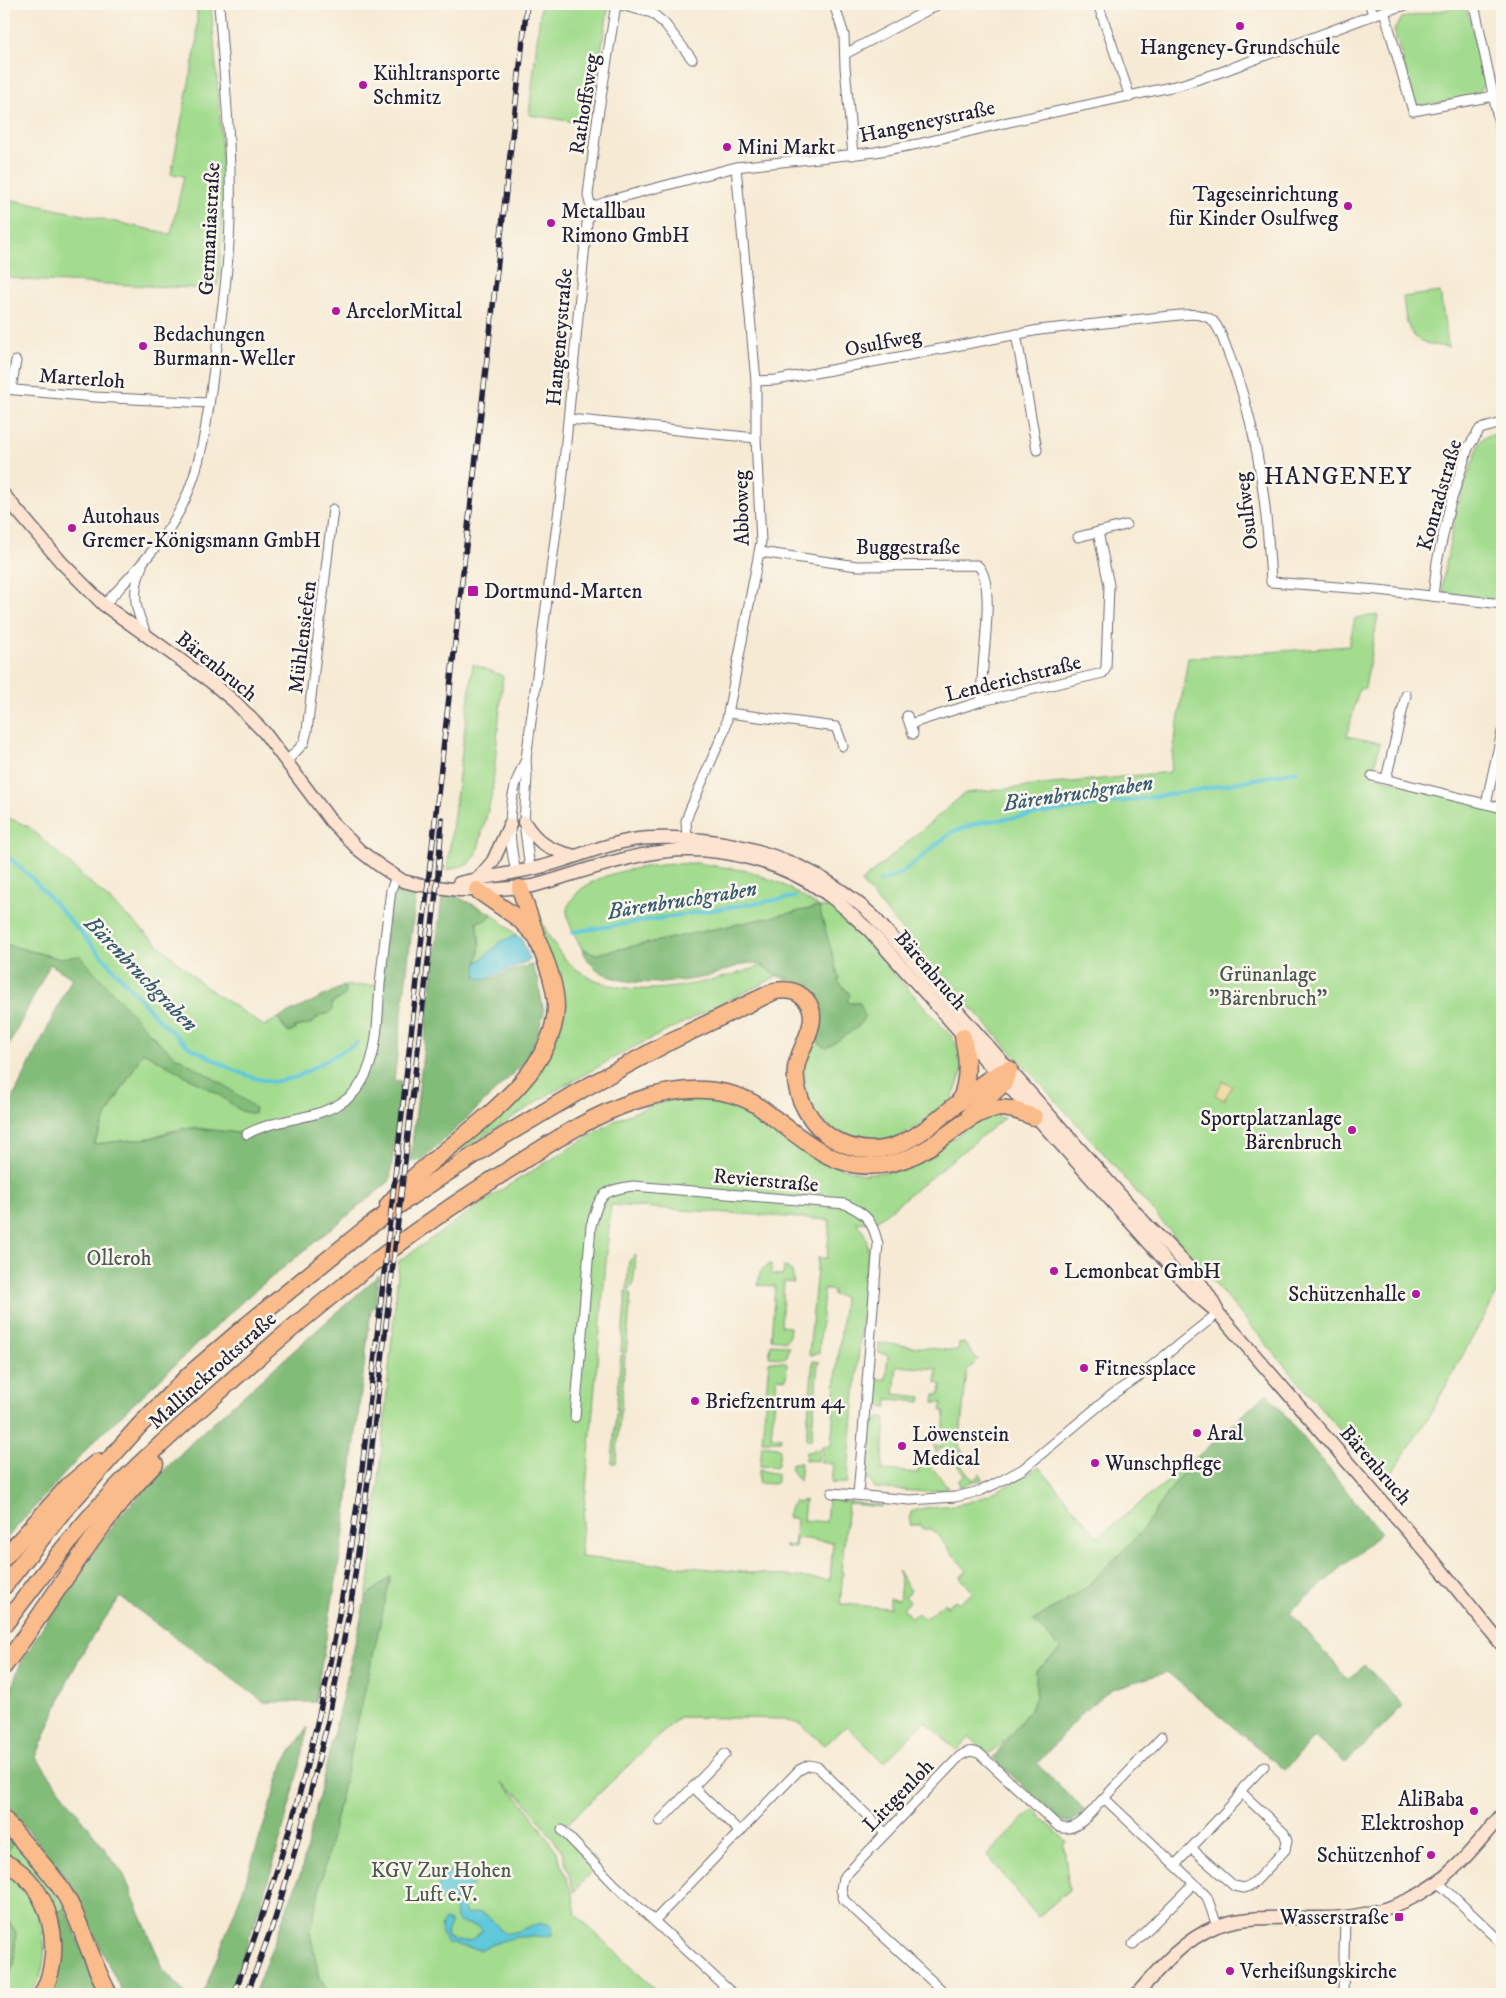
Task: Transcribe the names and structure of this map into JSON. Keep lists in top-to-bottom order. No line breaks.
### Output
{"streets":{"highway":["Mallinckrodtstraße"],"main road":["Bärenbruch"],"street":["Rathoffsweg","Hangeneystraße","Germaniastraße","Osulfweg","Marterloh","Konradstraße","Abboweg","Buggestraße","Mühlensiefen","Lenderichstraße","Revierstraße","Littgenloh"]},"crossings":[["Rathoffsweg","Hangeneystraße"],["Hangeneystraße","Abboweg"],["Hangeneystraße","Bärenbruch"],["Germaniastraße","Marterloh"],["Germaniastraße","Bärenbruch"],["Osulfweg","Konradstraße"],["Osulfweg","Abboweg"],["Abboweg","Buggestraße"],["Abboweg","Bärenbruch"],["Buggestraße","Lenderichstraße"],["Mühlensiefen","Bärenbruch"]],"districts":["HANGENEY"],"water":["Bärenbruchgraben"],"parks":["Grünanlage \"Bärenbruch\"","Olleroh","KGV Zur Hohen Luft e.V."],"places":{"other":["Hangeney-Grundschule","Kühltransporte Schmitz","Mini Markt","Tageseinrichtung für Kinder Osulfweg","Metallbau Rimono GmbH","ArcelorMittal","Bedachungen Burmann-Weller","Autohaus Gremer-Königsmann GmbH","Sportplatzanlage Bärenbruch","Lemonbeat GmbH","Schützenhalle","Fitnessplace","Briefzentrum 44","Aral","Löwenstein Medical","Wunschpflege","AliBaba Elektroshop","Schützenhof","Verheißungskirche"],"transit":["Dortmund-Marten","Wasserstraße"]}}
